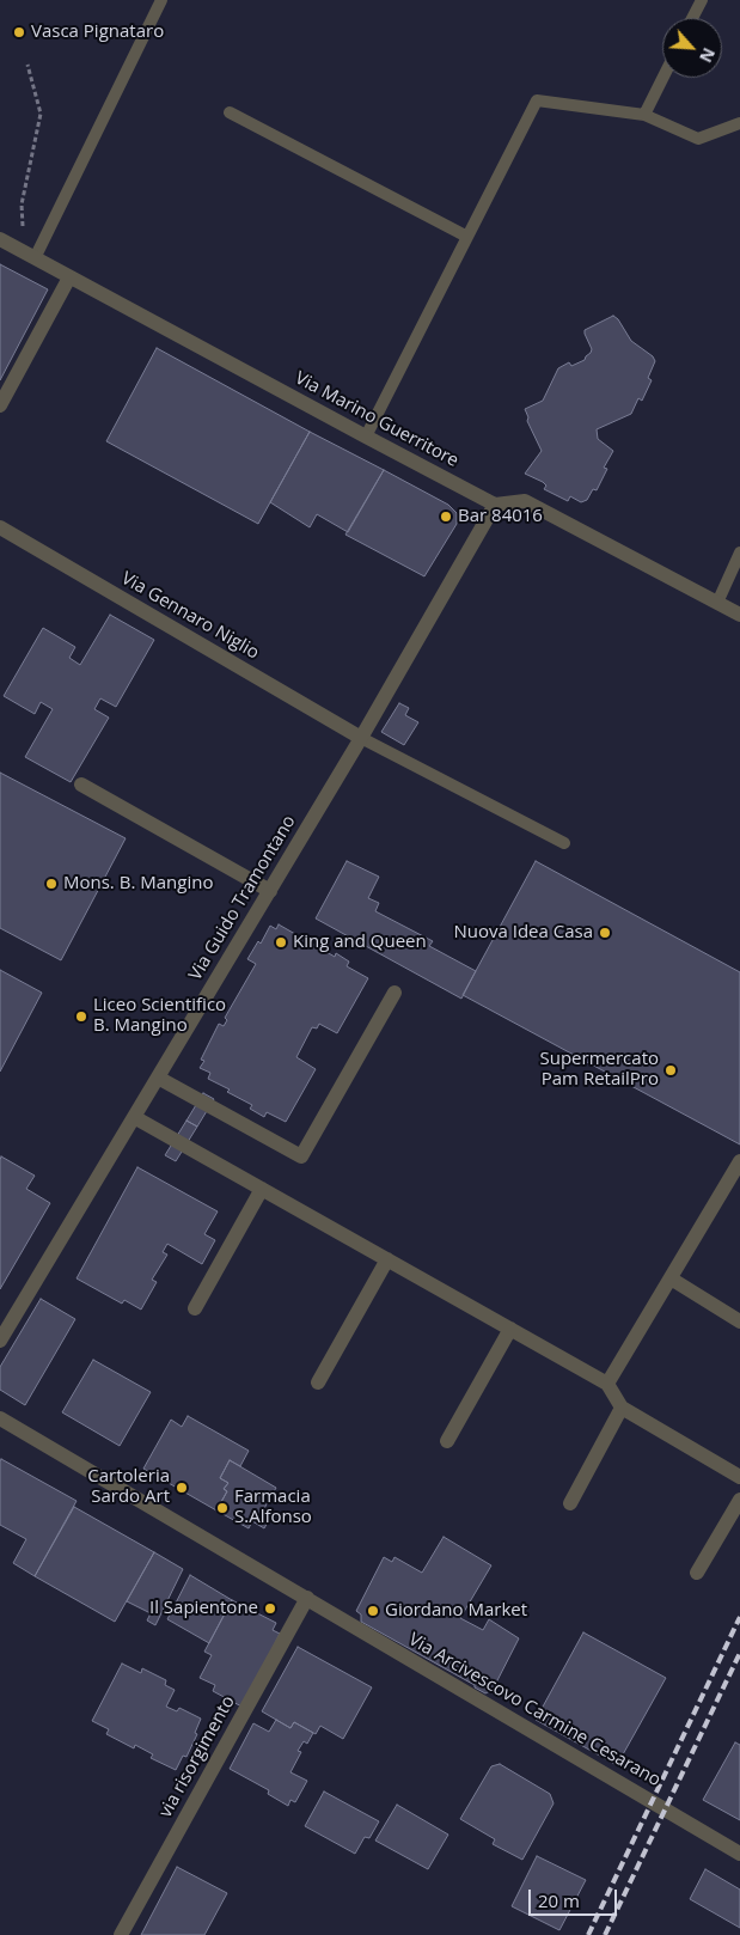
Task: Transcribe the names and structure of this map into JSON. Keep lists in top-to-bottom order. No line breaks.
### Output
{"streets":{"street":["Via Marino Guerritore","Via Gennaro Niglio","Via Guido Tramontano","Via Arcivescovo Carmine Cesarano","via risorgimento"]},"crossings":[["Via Marino Guerritore","Via Guido Tramontano"],["Via Gennaro Niglio","Via Guido Tramontano"],["Via Arcivescovo Carmine Cesarano","via risorgimento"]],"places":["Vasca Pignataro","Bar 84016","Mons. B. Mangino","Nuova Idea Casa","King and Queen","Liceo Scientifico B. Mangino","Supermercato Pam RetailPro","Cartoleria Sardo Art","Farmacia S.Alfonso","Il Sapientone","Giordano Market"],"scale_bar":"20 m","north":"bottom right"}
